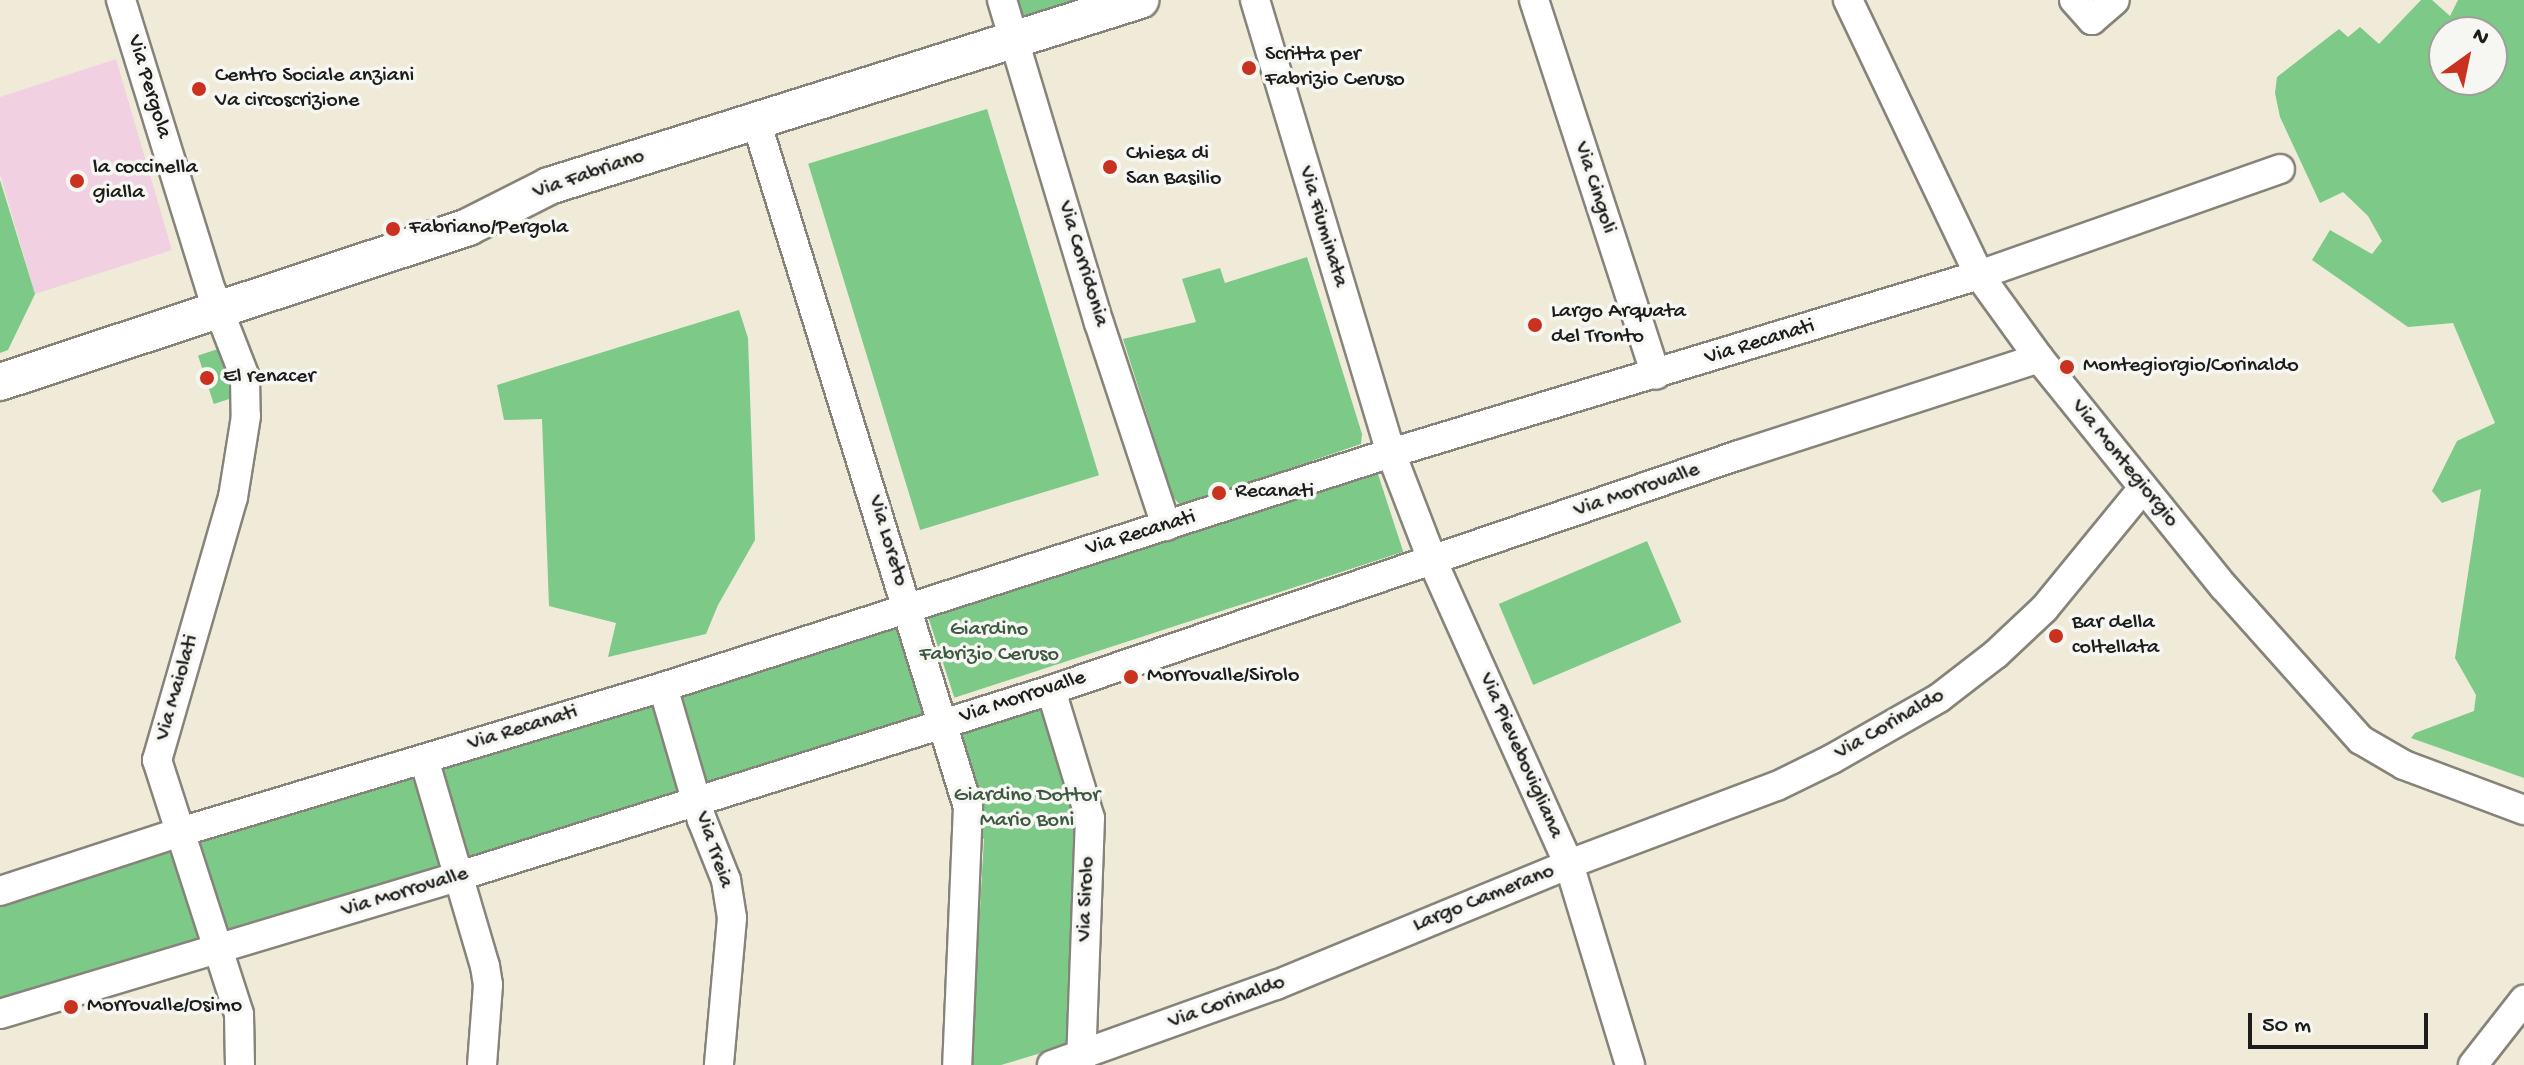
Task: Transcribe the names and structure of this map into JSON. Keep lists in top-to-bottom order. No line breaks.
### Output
{"streets":{"street":["Via Pergola","Via Fabriano","Via Cingoli","Via Fiuminata","Via Corridonia","Via Recanati","Via Montegiorgio","Via Morrovalle","Via Loreto","Via Maiolati","Via Corinaldo","Via Pievebovigliana","Via Treia","Via Sirolo","Largo Camerano"]},"crossings":[["Via Pergola","Via Fabriano"],["Via Pergola","Via Maiolati"],["Via Fabriano","Via Corridonia"],["Via Fabriano","Via Loreto"],["Via Fabriano","Via Maiolati"],["Via Cingoli","Via Recanati"],["Via Fiuminata","Via Recanati"],["Via Fiuminata","Via Pievebovigliana"],["Via Corridonia","Via Recanati"],["Via Recanati","Via Montegiorgio"],["Via Recanati","Via Loreto"],["Via Recanati","Via Maiolati"],["Via Recanati","Via Pievebovigliana"],["Via Recanati","Via Treia"],["Via Montegiorgio","Via Morrovalle"],["Via Montegiorgio","Via Corinaldo"],["Via Morrovalle","Via Loreto"],["Via Morrovalle","Via Maiolati"],["Via Morrovalle","Via Pievebovigliana"],["Via Morrovalle","Via Treia"],["Via Morrovalle","Via Sirolo"],["Via Corinaldo","Via Pievebovigliana"],["Via Corinaldo","Via Sirolo"],["Via Corinaldo","Largo Camerano"],["Via Pievebovigliana","Largo Camerano"]],"parks":["Giardino Fabrizio Ceruso","Giardino Dottor Mario Boni"],"places":["Scritta per Fabrizio Ceruso","Centro Sociale anziani Va circoscrizione","Chiesa di San Basilio","la coccinella gialla","Fabriano/Pergola","Largo Arquata del Tronto","Montegiorgio/Corinaldo","El renacer","Recanati","Bar della coltellata","Morrovalle/Sirolo","Morrovalle/Osimo"],"scale_bar":"50 m","north":"top right"}
